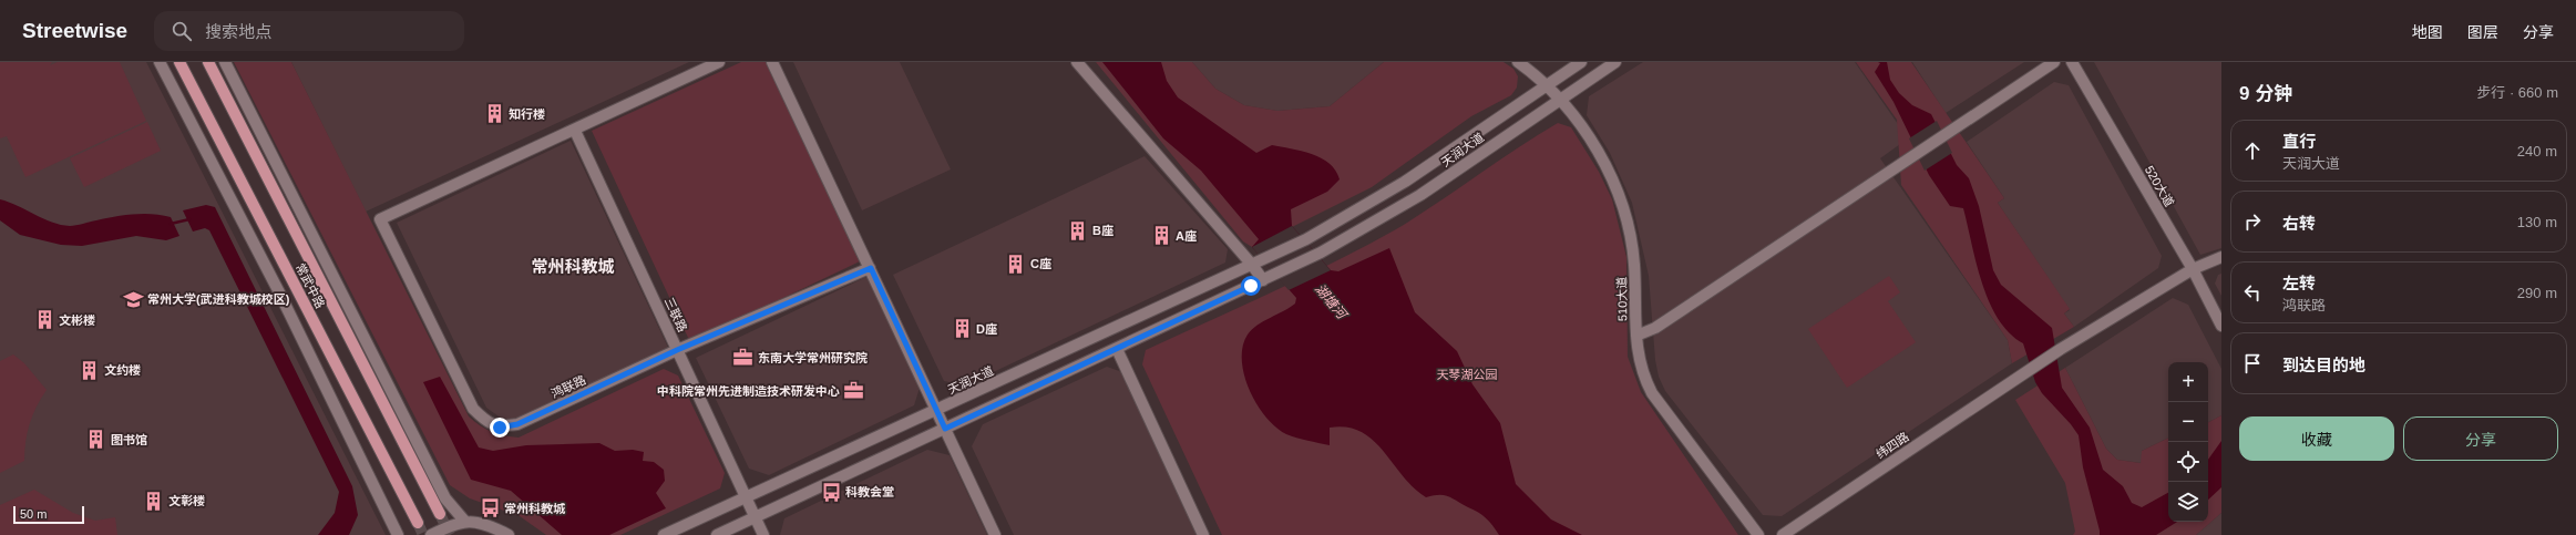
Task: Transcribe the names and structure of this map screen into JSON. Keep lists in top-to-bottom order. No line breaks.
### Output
{"streets":{"main road":["常武中路"],"street":["天润大道","520大道","510大道","三联路","鸿联路","纬四路"]},"crossings":[["天润大道","510大道"],["天润大道","三联路"],["520大道","纬四路"],["三联路","鸿联路"]],"districts":["常州科教城"],"water":["湖塘河"],"parks":["天琴湖公园"],"places":{"building":["知行楼","B座","A座","C座","文彬楼","D座","文约楼","图书馆","文彰楼"],"school or university":["常州大学(武进科教城校区)"],"office":["东南大学常州研究院","中科院常州先进制造技术研发中心"],"bus stop":["科教会堂","常州科教城"]},"scale_bar":"50 m","page":{"header":"Streetwise","search":"搜索地点","nav":["地图","图层","分享"],"heading":["9 分钟","步行 · 660 m"],"list":[["直行","天润大道","240 m"],["右转","130 m"],["左转","鸿联路","290 m"],"到达目的地"],"map_buttons":["+","−"],"buttons":["收藏","分享"],"scale":"50 m"}}
